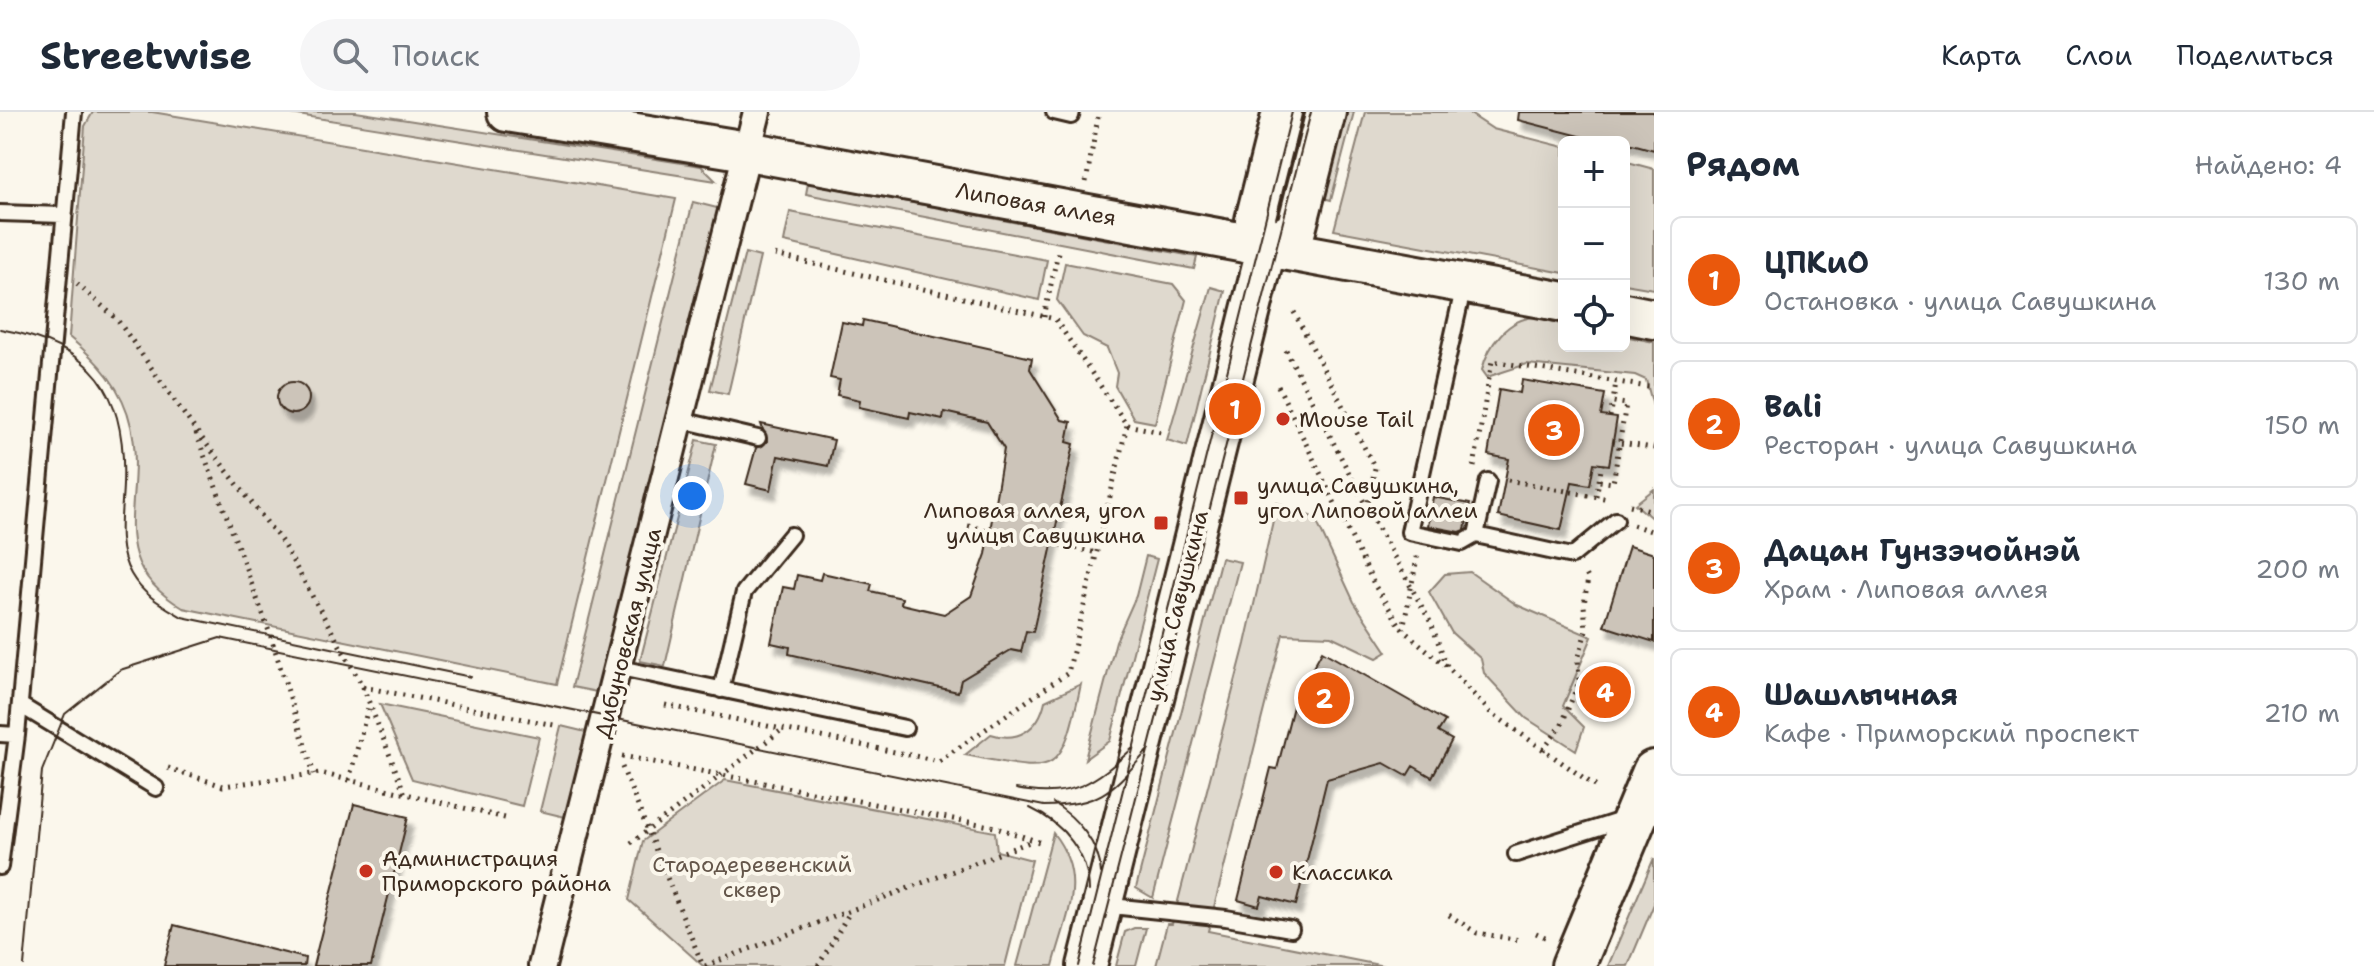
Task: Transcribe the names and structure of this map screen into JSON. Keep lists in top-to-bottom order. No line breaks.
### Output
{"streets":{"main road":["Липовая аллея","улица Савушкина"],"street":["Дибуновская улица"]},"crossings":[["Липовая аллея","улица Савушкина"],["Липовая аллея","Дибуновская улица"]],"parks":["Стародеревенский сквер"],"places":{"other":["Mouse Tail","Администрация Приморского района","Классика"],"transit":["улица Савушкина, угол Липовой аллеи","Липовая аллея, угол улицы Савушкина"]},"page":{"header":"Streetwise","search":"Поиск","nav":["Карта","Слои","Поделиться"],"heading":["Рядом","Найдено: 4"],"map_buttons":["+","−"],"list":[{"mark":"1","name":"ЦПКиО","note":"Остановка · улица Савушкина","value":"130 m"},{"mark":"2","name":"Bali","note":"Ресторан · улица Савушкина","value":"150 m"},{"mark":"3","name":"Дацан Гунзэчойнэй","note":"Храм · Липовая аллея","value":"200 m"},{"mark":"4","name":"Шашлычная","note":"Кафе · Приморский проспект","value":"210 m"}],"pins":["1","3","4","2"]}}
